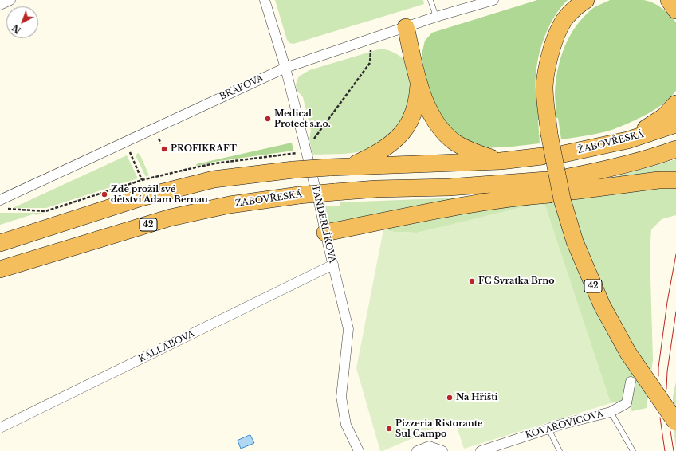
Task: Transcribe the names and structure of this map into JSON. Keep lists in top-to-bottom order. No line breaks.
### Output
{"streets":{"highway":["ŽABOVŘESKÁ","42"],"street":["BRÁFOVA","FANDERLÍKOVA","KALLABOVA","KOVAŘOVICOVA"]},"crossings":[["BRÁFOVA","FANDERLÍKOVA"],["ŽABOVŘESKÁ","42"],["FANDERLÍKOVA","KALLABOVA"]],"places":["Medical Protect s.r.o.","PROFIKRAFT","Zde prožil své dětství Adam Bernau","FC Svratka Brno","Na Hřišti","Pizzeria Ristorante Sul Campo"],"north":"bottom left"}
